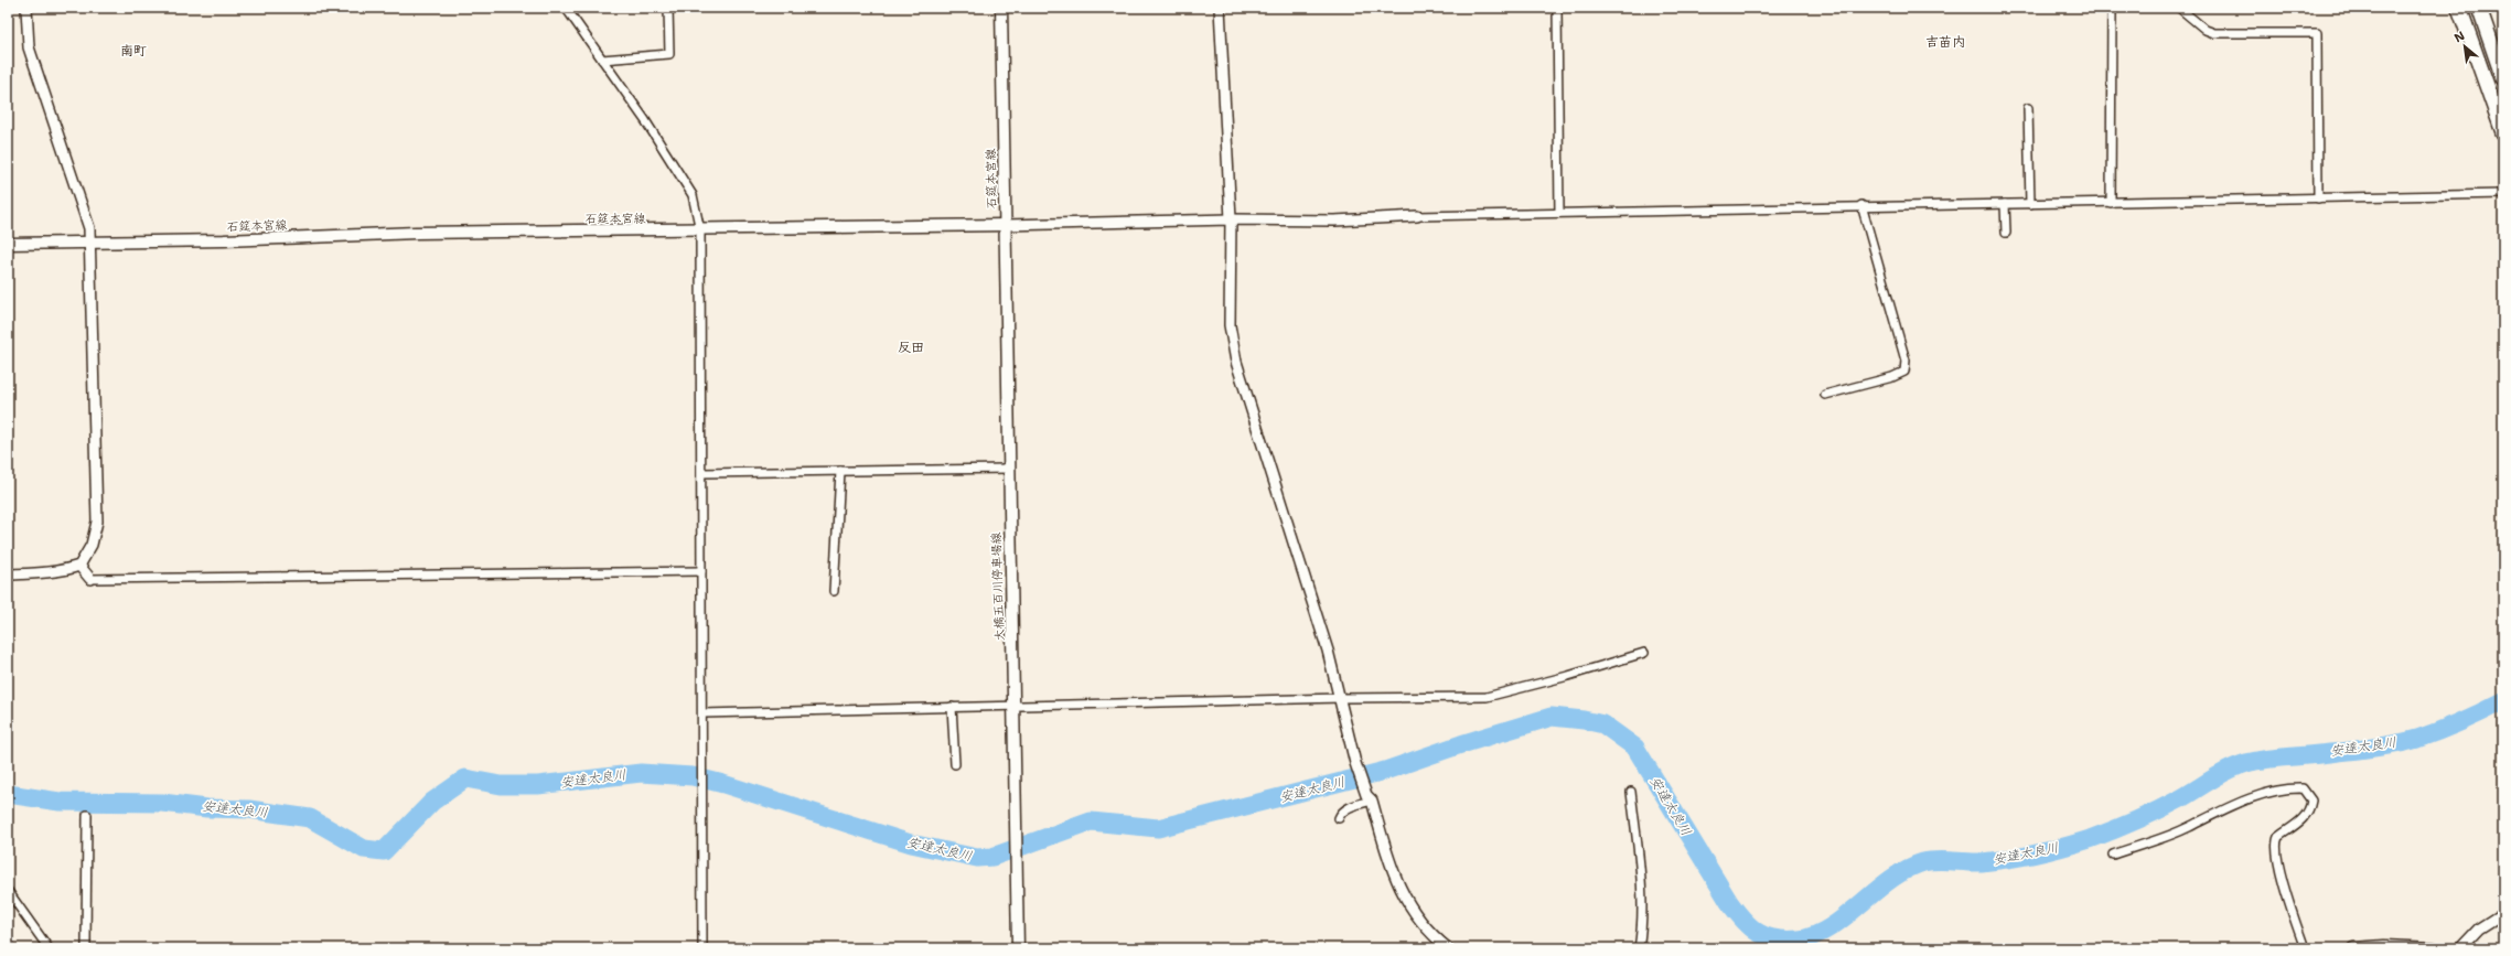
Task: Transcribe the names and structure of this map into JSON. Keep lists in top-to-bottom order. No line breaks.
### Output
{"streets":{"main road":["石筵本宮線","大橋五百川停車場線"]},"crossings":[["石筵本宮線","大橋五百川停車場線"]],"districts":["吉苗内","南町","反田"],"water":["安達太良川"],"north":"top left"}
